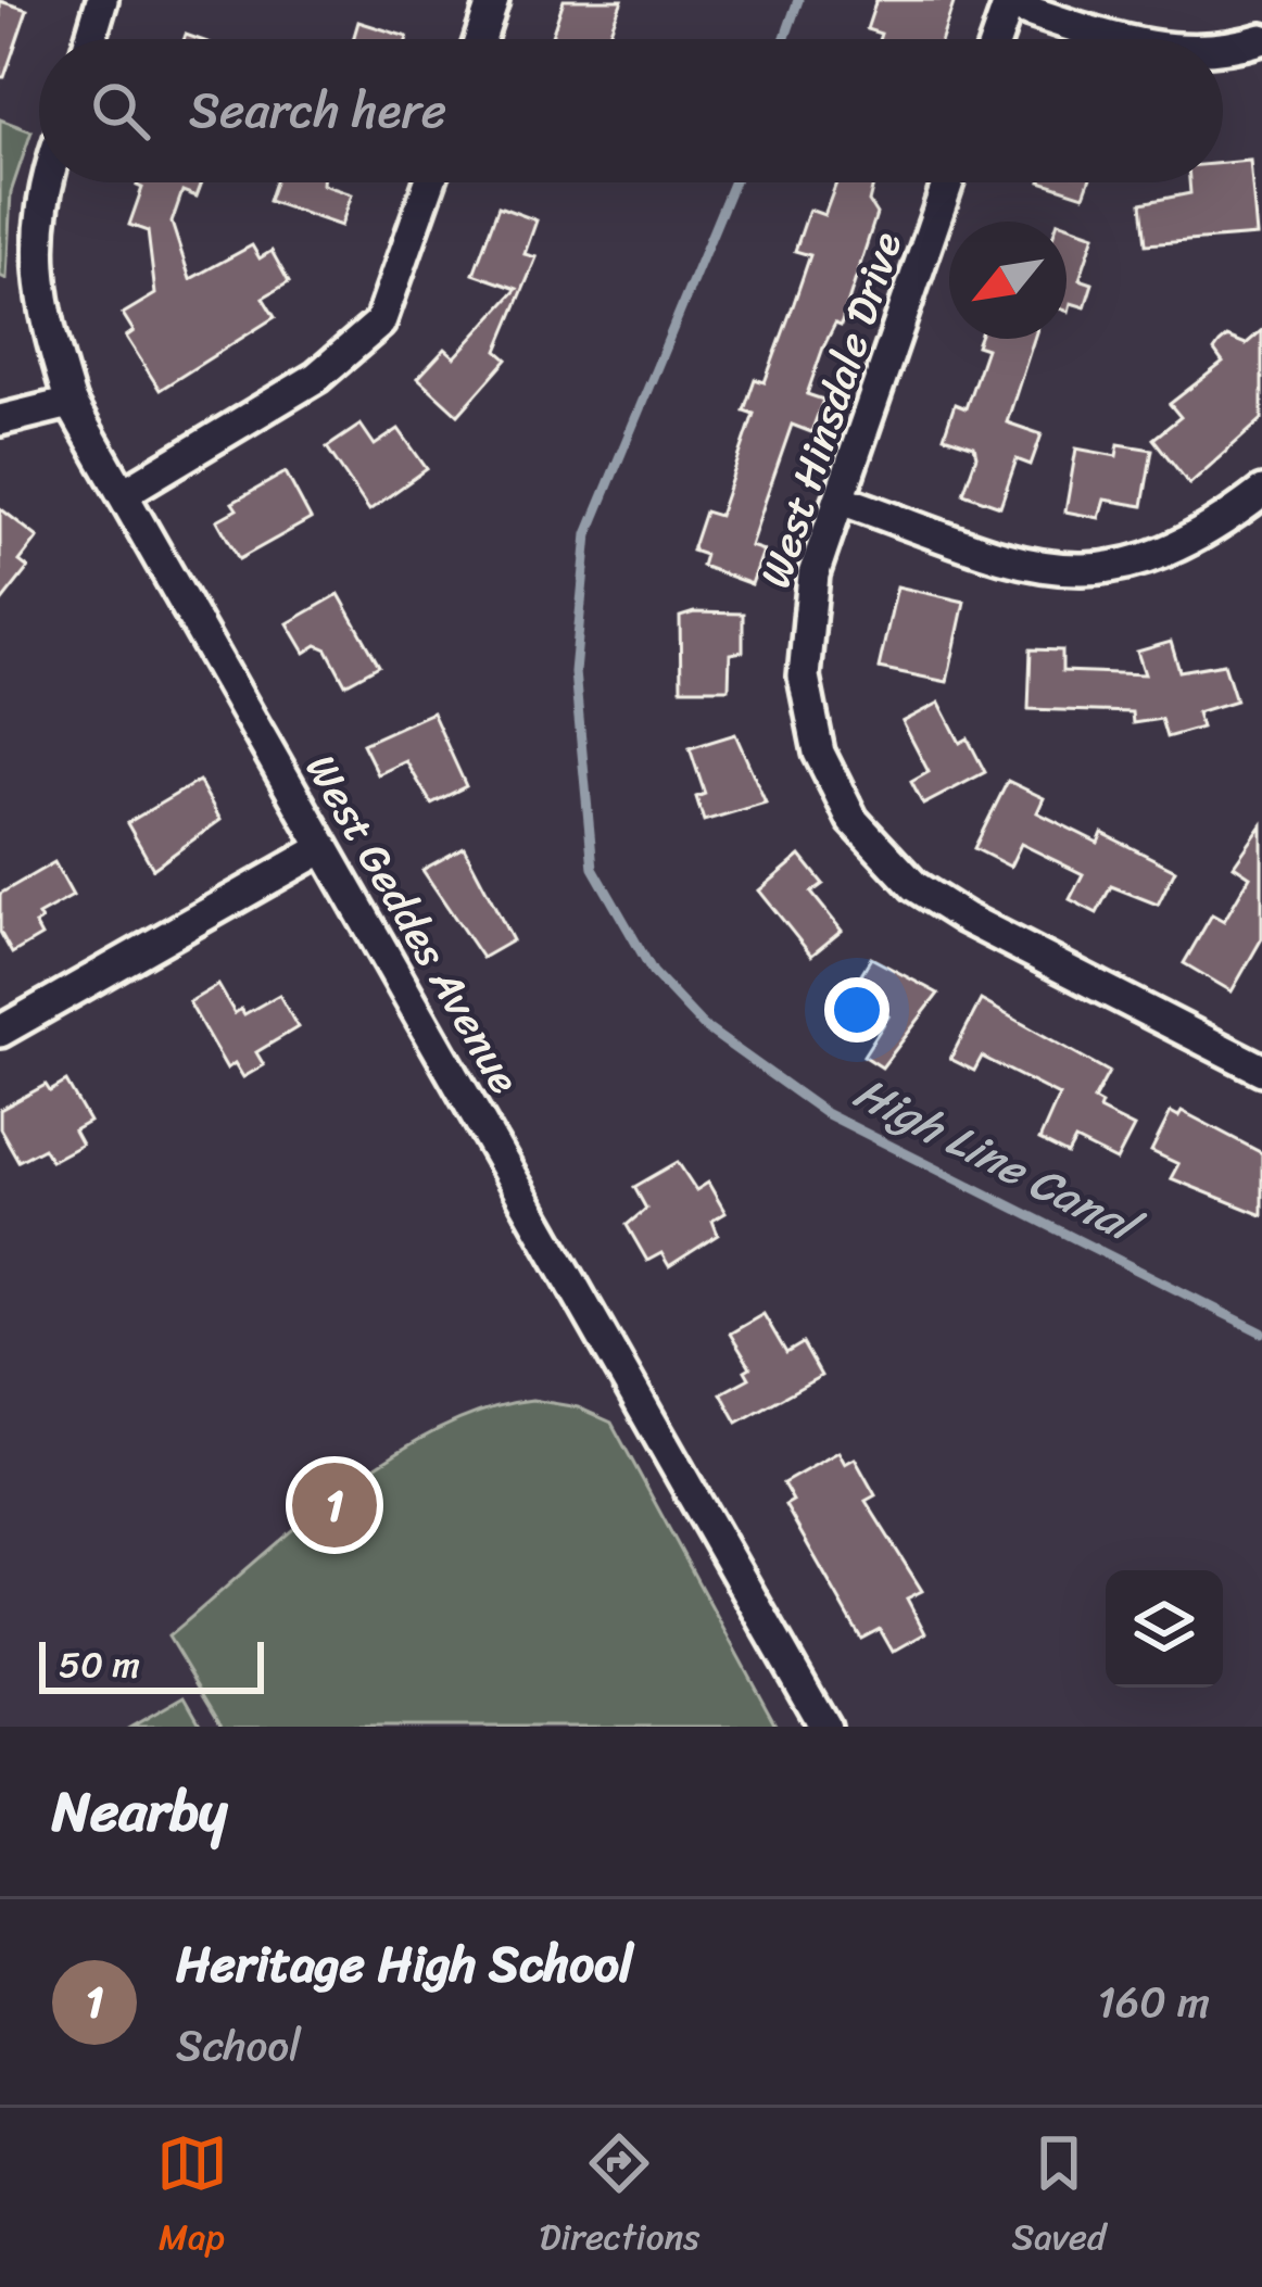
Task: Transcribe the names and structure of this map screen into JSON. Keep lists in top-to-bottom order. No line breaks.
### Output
{"streets":{"street":["West Hinsdale Drive","West Geddes Avenue"]},"water":["High Line Canal"],"scale_bar":"50 m","north":"bottom left","page":{"search":"Search here","pins":"1","scale":"50 m","heading":"Nearby","list":[{"mark":"1","name":"Heritage High School","note":"School","value":"160 m"}],"nav":["Map","Directions","Saved"]}}
